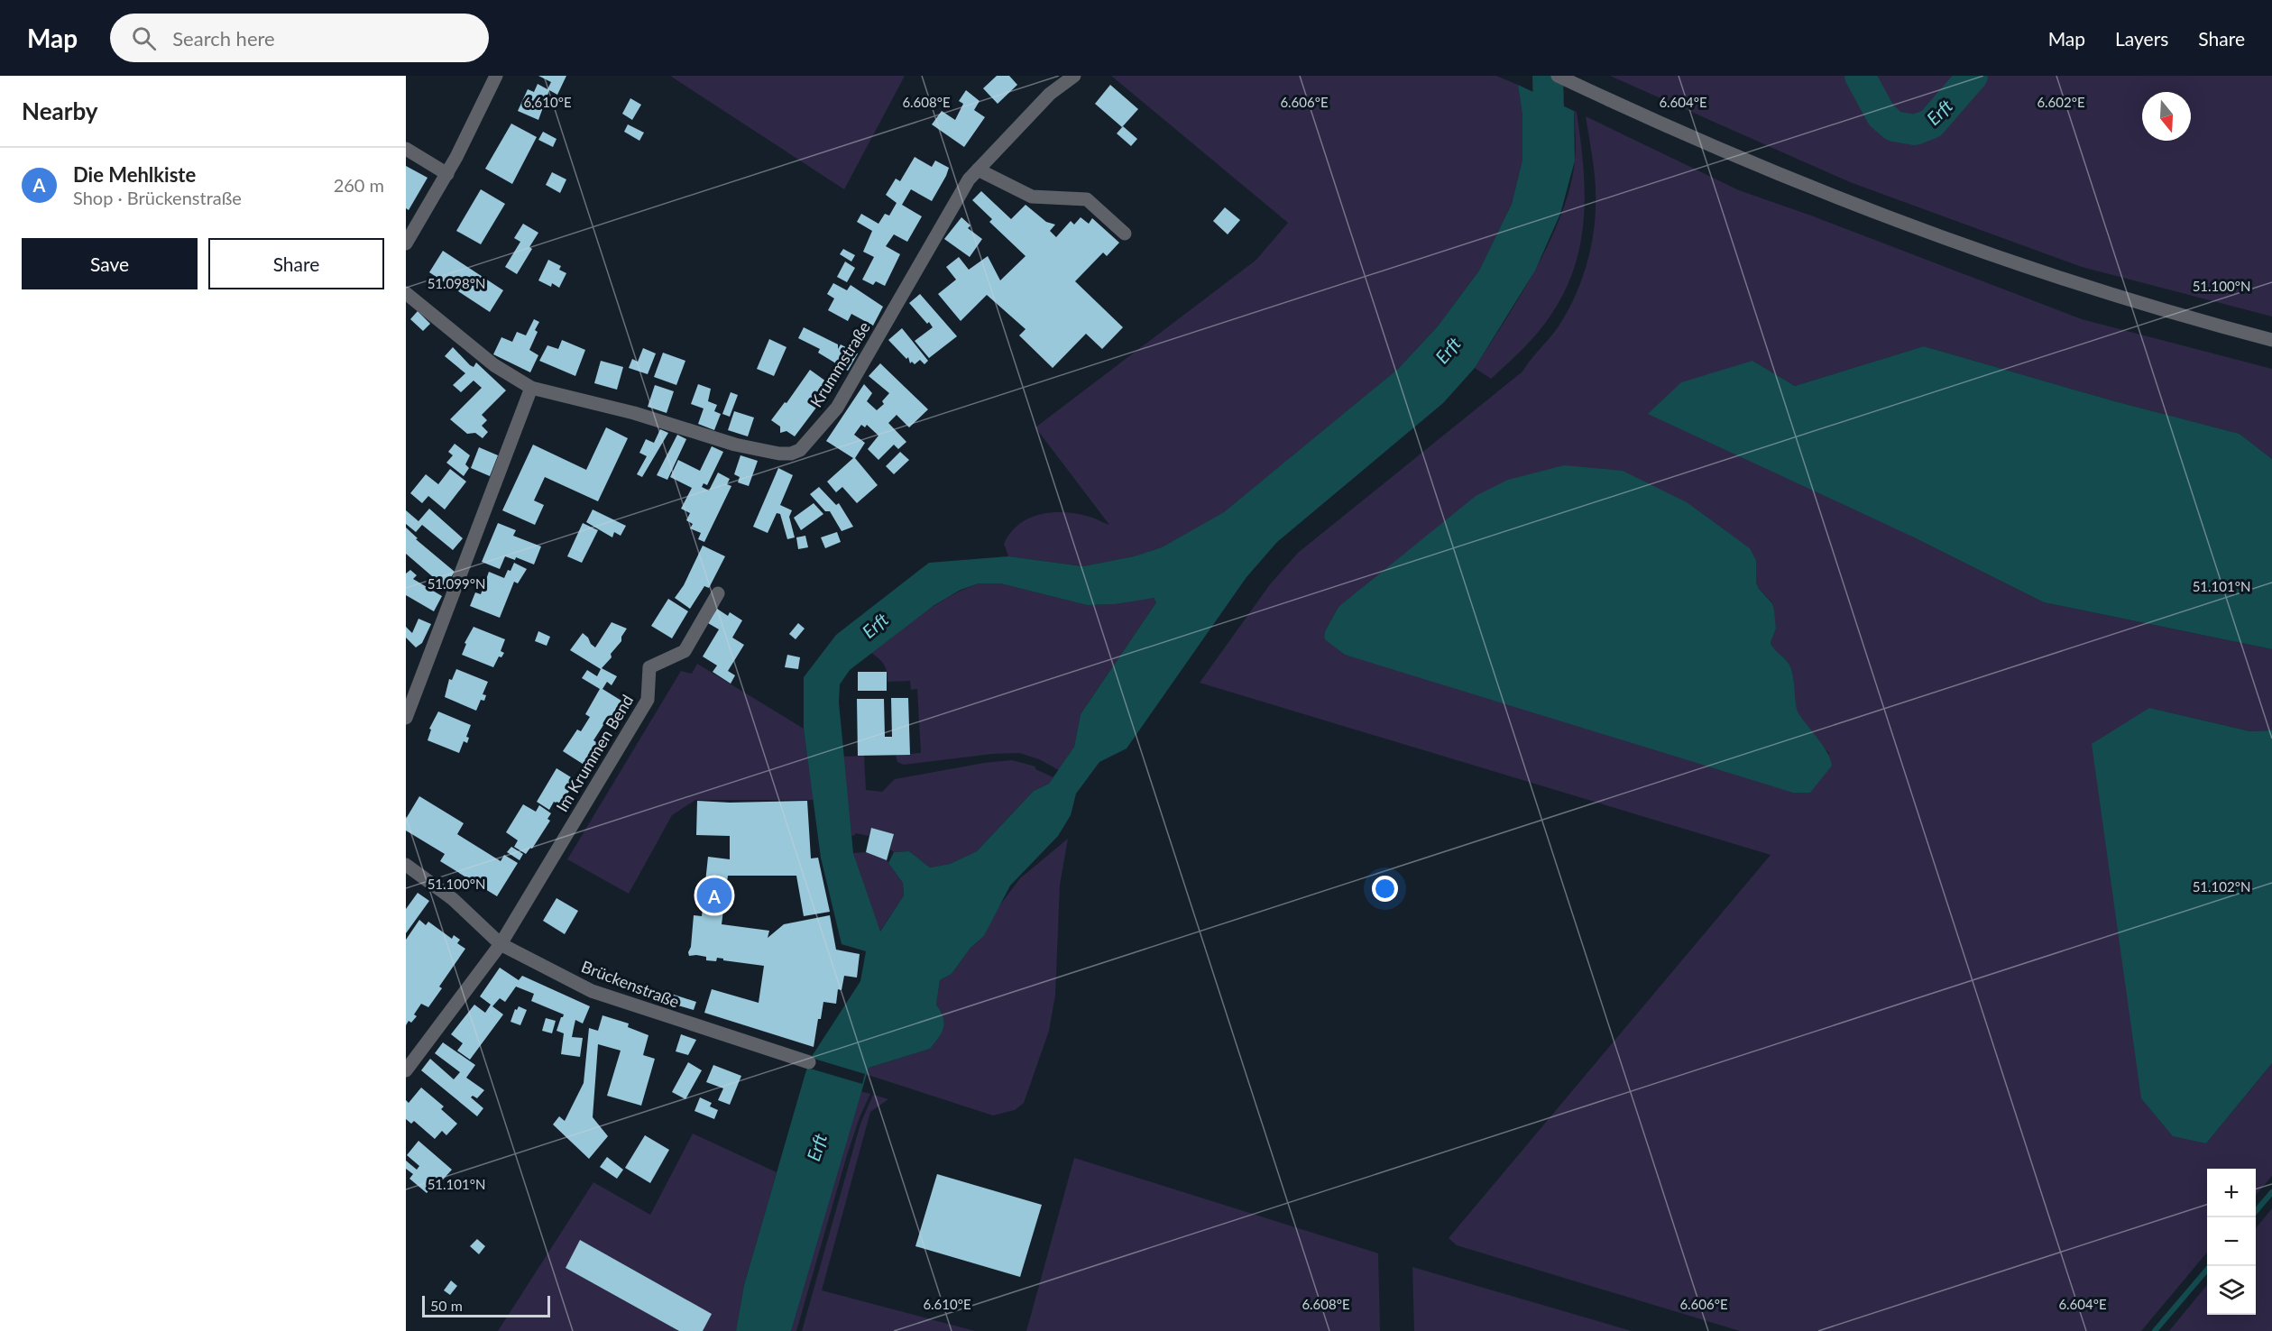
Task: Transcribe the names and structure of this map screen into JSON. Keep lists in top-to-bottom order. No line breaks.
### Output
{"streets":{"street":["Krummstraße","Im Krummen Bend","Brückenstraße"]},"crossings":[["Im Krummen Bend","Brückenstraße"]],"water":["Erft"],"scale_bar":"50 m","north":"bottom","page":{"header":"Map","search":"Search here","nav":["Map","Layers","Share"],"heading":"Nearby","list":[{"mark":"A","name":"Die Mehlkiste","note":"Shop · Brückenstraße","value":"260 m"}],"buttons":["Save","Share"],"pins":"A","map_buttons":["+","−"],"scale":"50 m"},"coordinates":["6.610°E","6.608°E","6.606°E","6.604°E","6.602°E","51.098°N","51.100°N","51.099°N","51.101°N","51.102°N"]}
